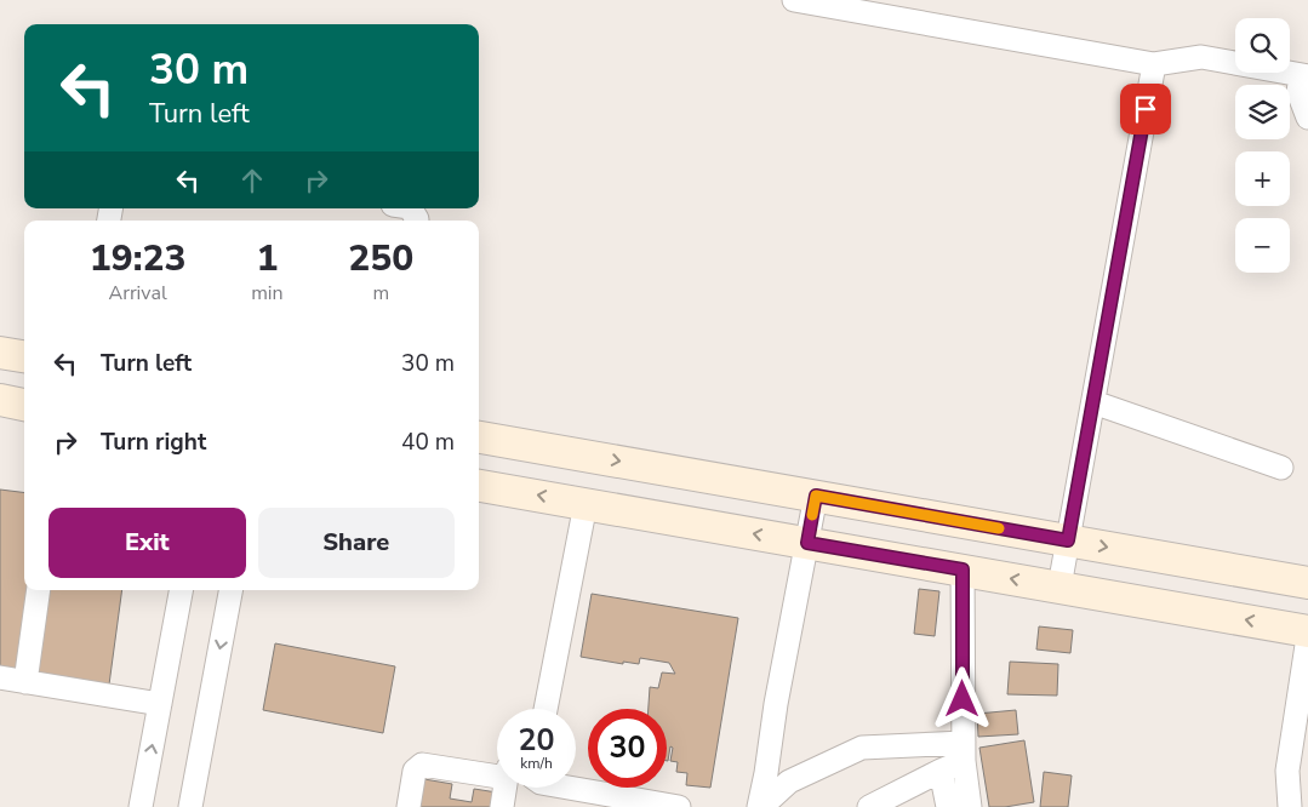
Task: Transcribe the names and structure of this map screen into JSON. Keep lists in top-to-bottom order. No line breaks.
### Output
{"page":{"map_buttons":["+","−"],"turn":["30 m","Turn left"],"eta":["19:23","Arrival","1","min","250","m"],"list":[{"name":"Turn left","value":"30 m"},{"name":"Turn right","value":"40 m"}],"buttons":["Exit","Share"],"speed":"20 km/h","limit":"30"}}
